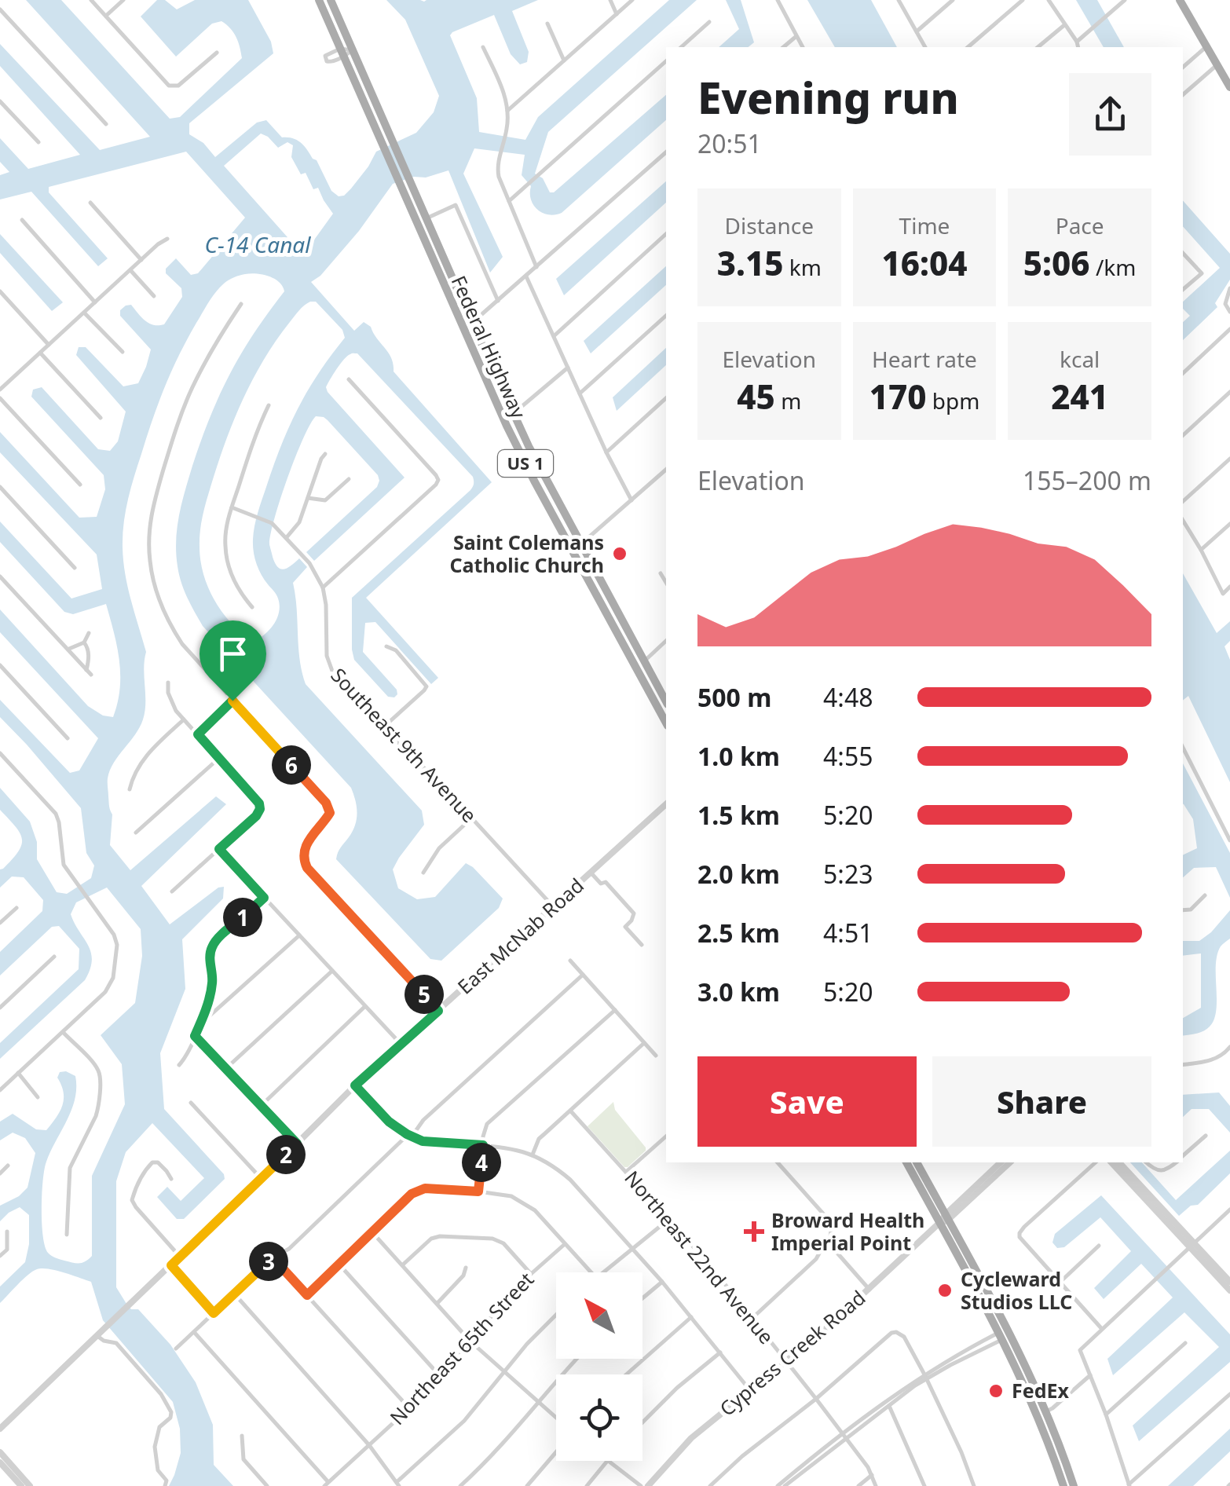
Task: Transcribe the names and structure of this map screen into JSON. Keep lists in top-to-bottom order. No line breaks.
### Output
{"streets":{"main road":["Federal Highway","US 1"],"street":["Southeast 9th Avenue","East McNab Road","Northeast 22nd Avenue","Northeast 65th Street","Cypress Creek Road"]},"crossings":[["Southeast 9th Avenue","East McNab Road"],["Northeast 22nd Avenue","Cypress Creek Road"]],"water":["C-14 Canal"],"places":{"other":["Saint Colemans Catholic Church","Cycleward Studios LLC","FedEx"],"health":["Broward Health Imperial Point"]},"north":"top left","page":{"heading":["Evening run","20:51"],"stats":[["Distance","3.15 km"],["Time","16:04"],["Pace","5:06 /km"],["Elevation","45 m"],["Heart rate","170 bpm"],["kcal","241"]],"chart":["Elevation","155–200 m"],"list":[{"name":"500 m","note":"4:48"},{"name":"1.0 km","note":"4:55"},{"name":"1.5 km","note":"5:20"},{"name":"2.0 km","note":"5:23"},{"name":"2.5 km","note":"4:51"},{"name":"3.0 km","note":"5:20"}],"pins":["6","1","5","2","4","3"],"buttons":["Save","Share"]}}
